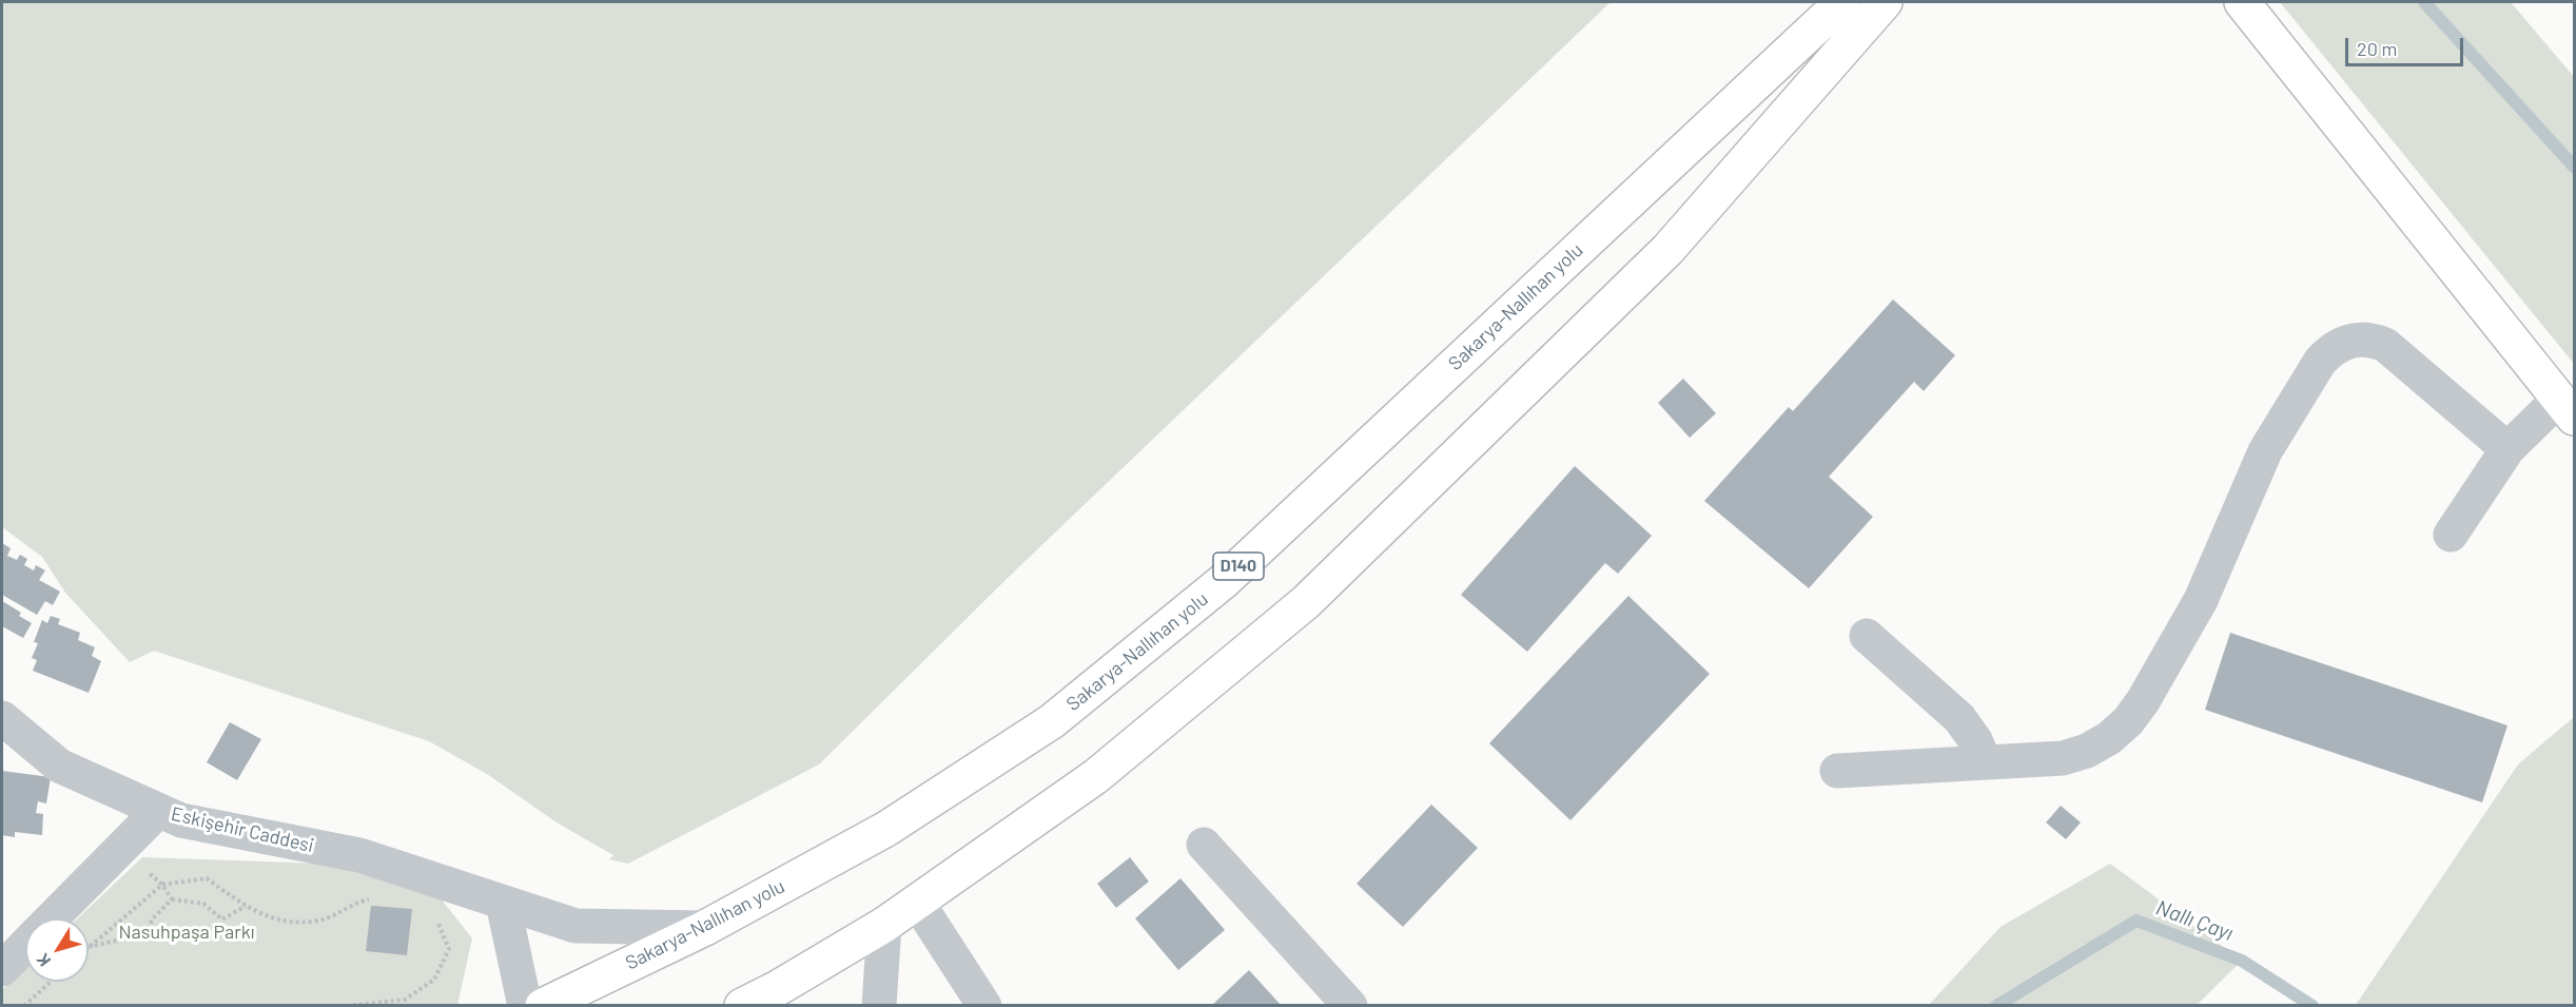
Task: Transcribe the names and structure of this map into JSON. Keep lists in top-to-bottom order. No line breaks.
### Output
{"streets":{"main road":["Sakarya-Nallıhan yolu","D140"],"street":["Eskişehir Caddesi"]},"crossings":[["Sakarya-Nallıhan yolu","Eskişehir Caddesi"]],"water":["Nallı Çayı"],"parks":["Nasuhpaşa Parkı"],"scale_bar":"20 m","north":"bottom left"}
